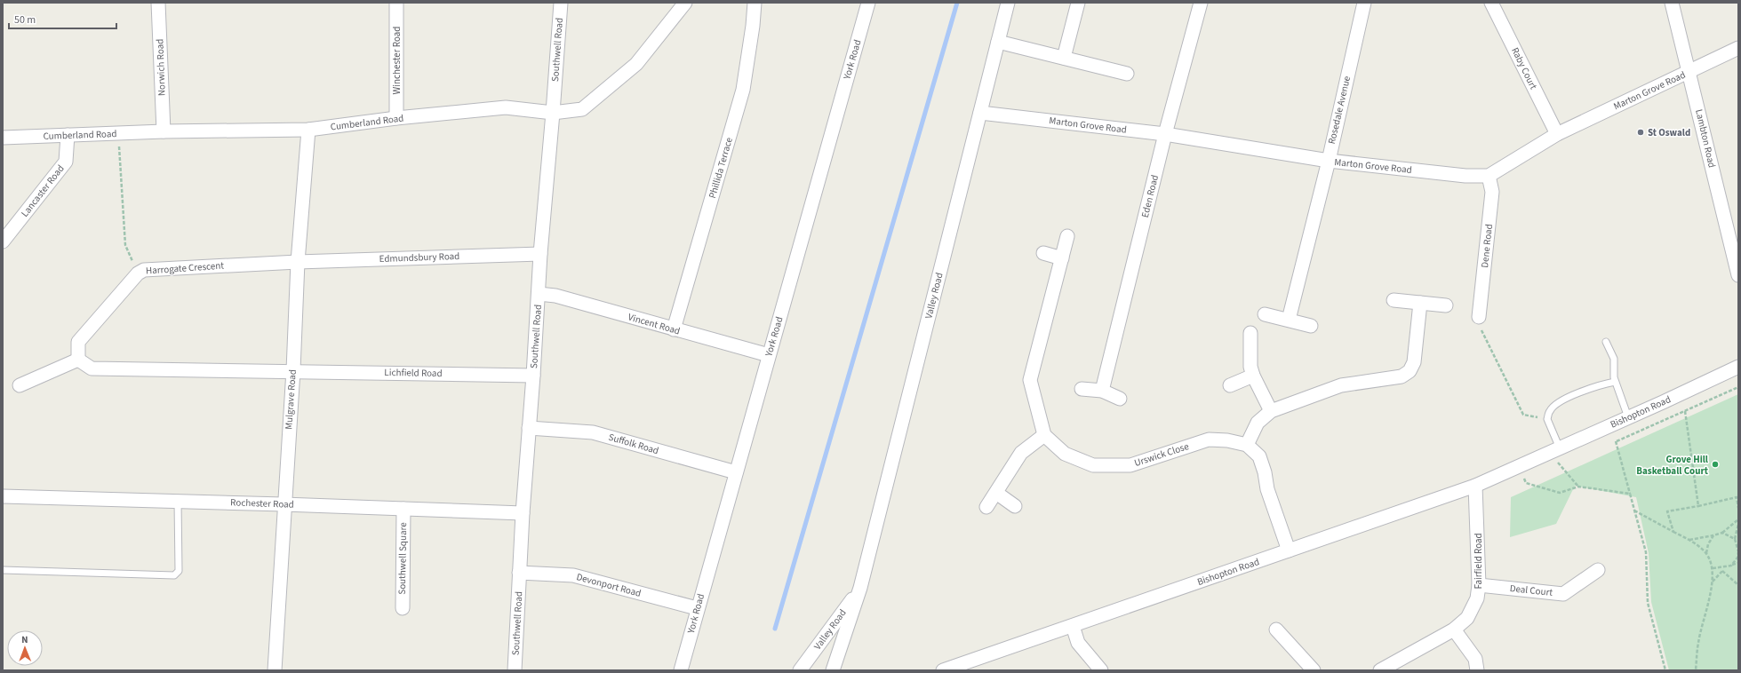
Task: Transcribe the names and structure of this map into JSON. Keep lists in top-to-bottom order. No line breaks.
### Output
{"streets":{"street":["Southwell Road","York Road","Winchester Road","Norwich Road","Raby Court","Marton Grove Road","Rosedale Avenue","Cumberland Road","Lambton Road","Phillida Terrace","Lancaster Road","Eden Road","Dene Road","Edmundsbury Road","Harrogate Crescent","Valley Road","Vincent Road","Lichfield Road","Mulgrave Road","Bishopton Road","Suffolk Road","Urswick Close","Rochester Road","Southwell Square","Fairfield Road","Devonport Road","Deal Court"]},"crossings":[["Southwell Road","Cumberland Road"],["Southwell Road","Edmundsbury Road"],["Southwell Road","Vincent Road"],["Southwell Road","Lichfield Road"],["Southwell Road","Suffolk Road"],["Southwell Road","Rochester Road"],["Southwell Road","Devonport Road"],["York Road","Vincent Road"],["York Road","Suffolk Road"],["York Road","Devonport Road"],["Winchester Road","Cumberland Road"],["Norwich Road","Cumberland Road"],["Raby Court","Marton Grove Road"],["Marton Grove Road","Rosedale Avenue"],["Marton Grove Road","Lambton Road"],["Marton Grove Road","Eden Road"],["Marton Grove Road","Dene Road"],["Marton Grove Road","Valley Road"],["Cumberland Road","Lancaster Road"],["Cumberland Road","Mulgrave Road"],["Phillida Terrace","Vincent Road"],["Edmundsbury Road","Harrogate Crescent"],["Edmundsbury Road","Mulgrave Road"],["Harrogate Crescent","Mulgrave Road"],["Lichfield Road","Mulgrave Road"],["Mulgrave Road","Rochester Road"],["Bishopton Road","Fairfield Road"],["Rochester Road","Southwell Square"],["Fairfield Road","Deal Court"]],"places":["St Oswald","Grove Hill Basketball Court"],"scale_bar":"50 m","north":"top"}
